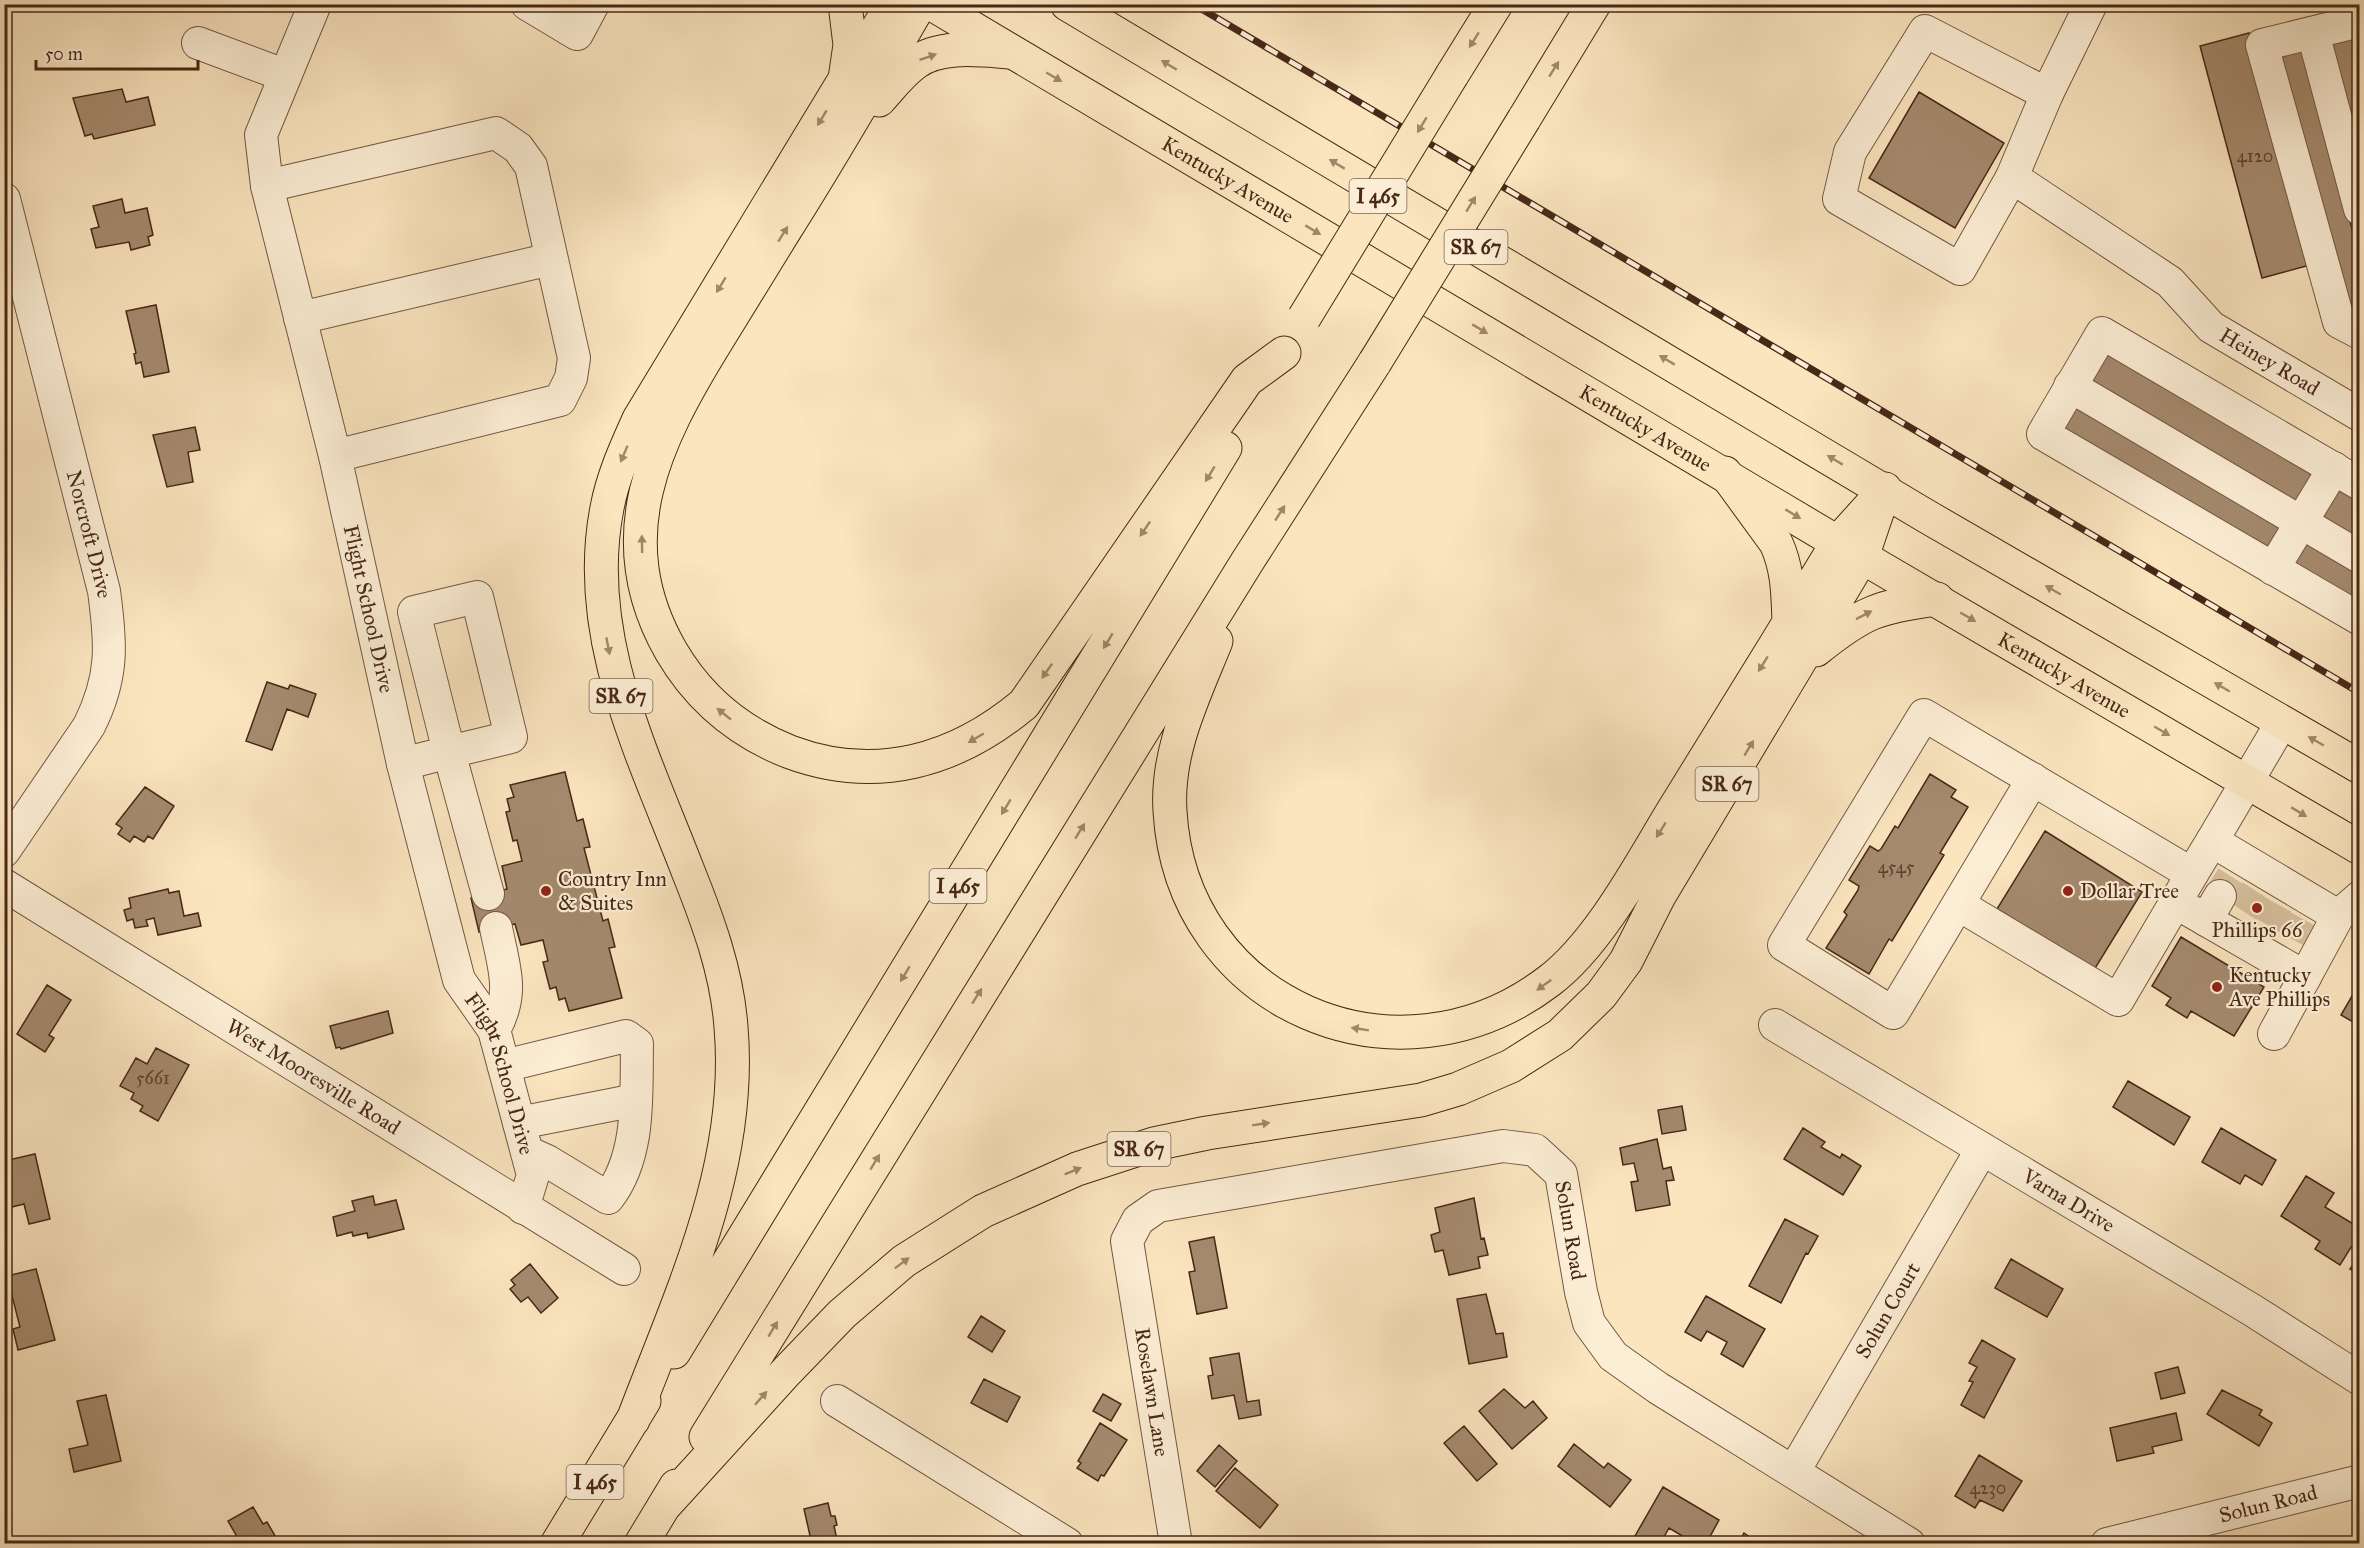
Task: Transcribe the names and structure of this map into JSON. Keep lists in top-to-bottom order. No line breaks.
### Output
{"streets":{"main road":["Kentucky Avenue","I 465","SR 67"],"street":["Heiney Road","Norcroft Drive","Flight School Drive","West Mooresville Road","Varna Drive","Solun Road","Solun Court","Roselawn Lane"]},"crossings":[["Kentucky Avenue","SR 67"],["I 465","SR 67"],["Flight School Drive","West Mooresville Road"],["Varna Drive","Solun Court"],["Solun Road","Solun Court"],["Solun Road","Roselawn Lane"]],"places":["Country Inn & Suites","Dollar Tree","Phillips 66","Kentucky Ave Phillips"],"house_numbers":["4120","4545","5661","4230"],"scale_bar":"50 m"}
